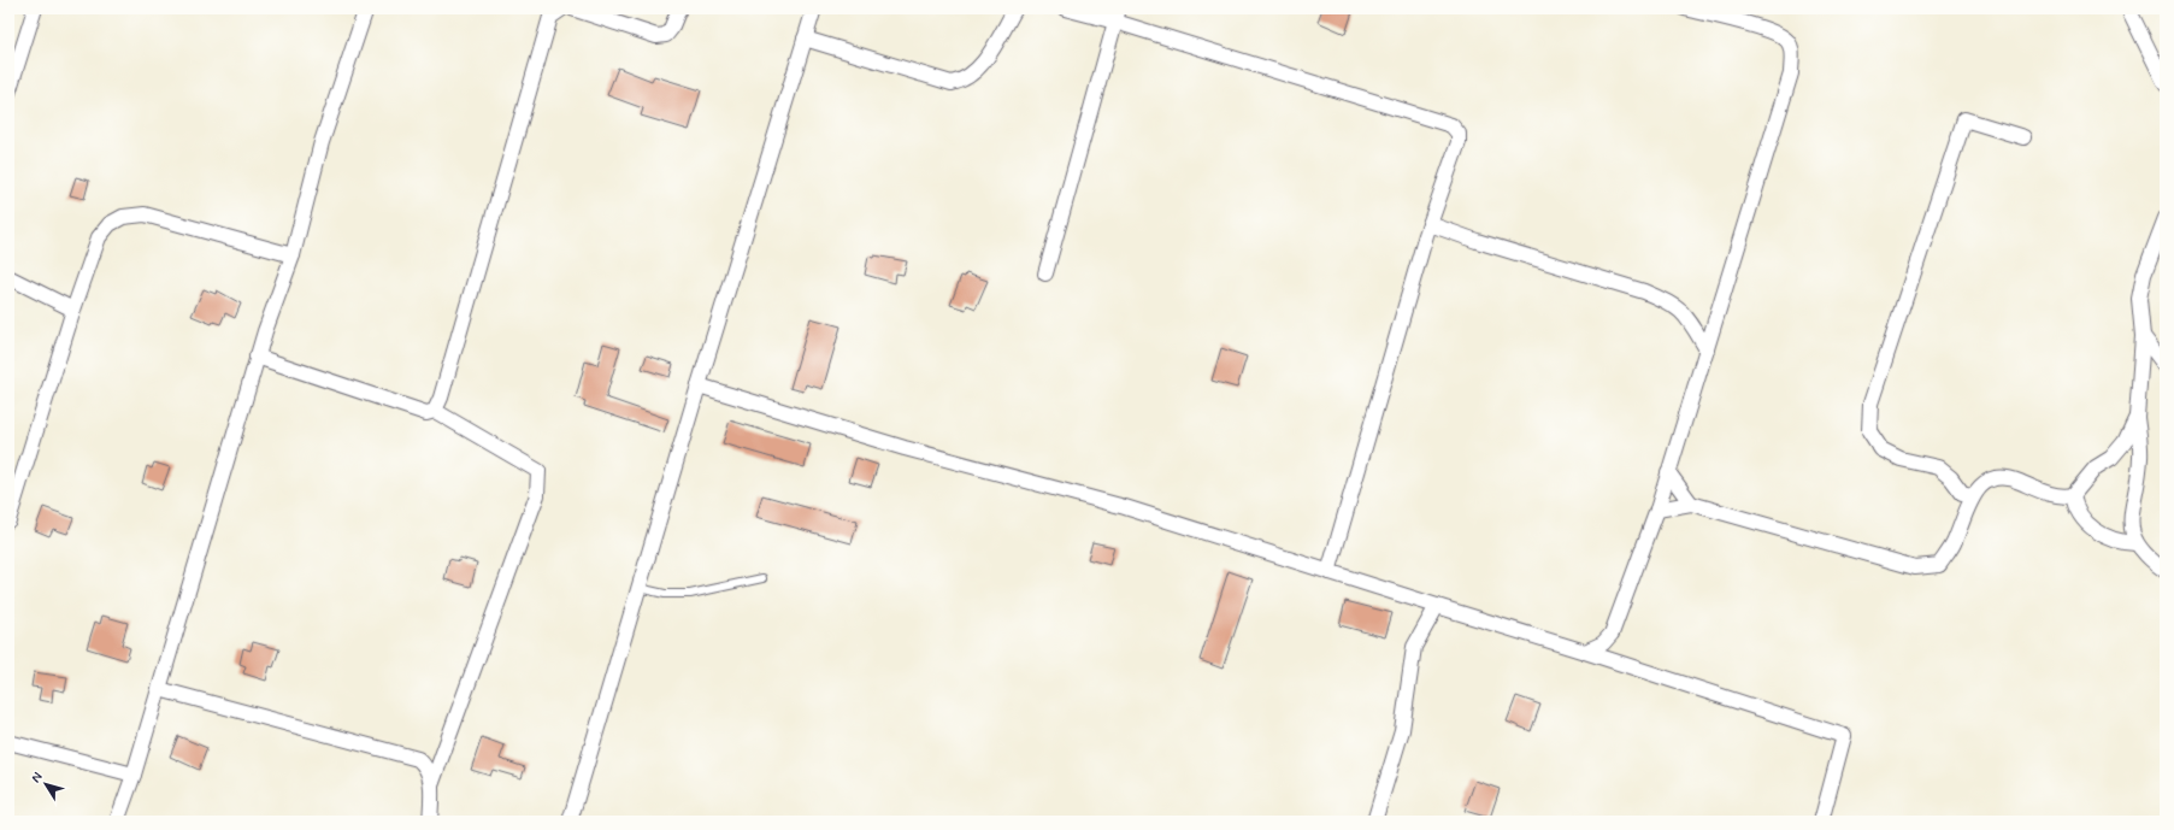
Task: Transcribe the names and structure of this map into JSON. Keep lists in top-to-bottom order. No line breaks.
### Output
{"north":"top left"}
